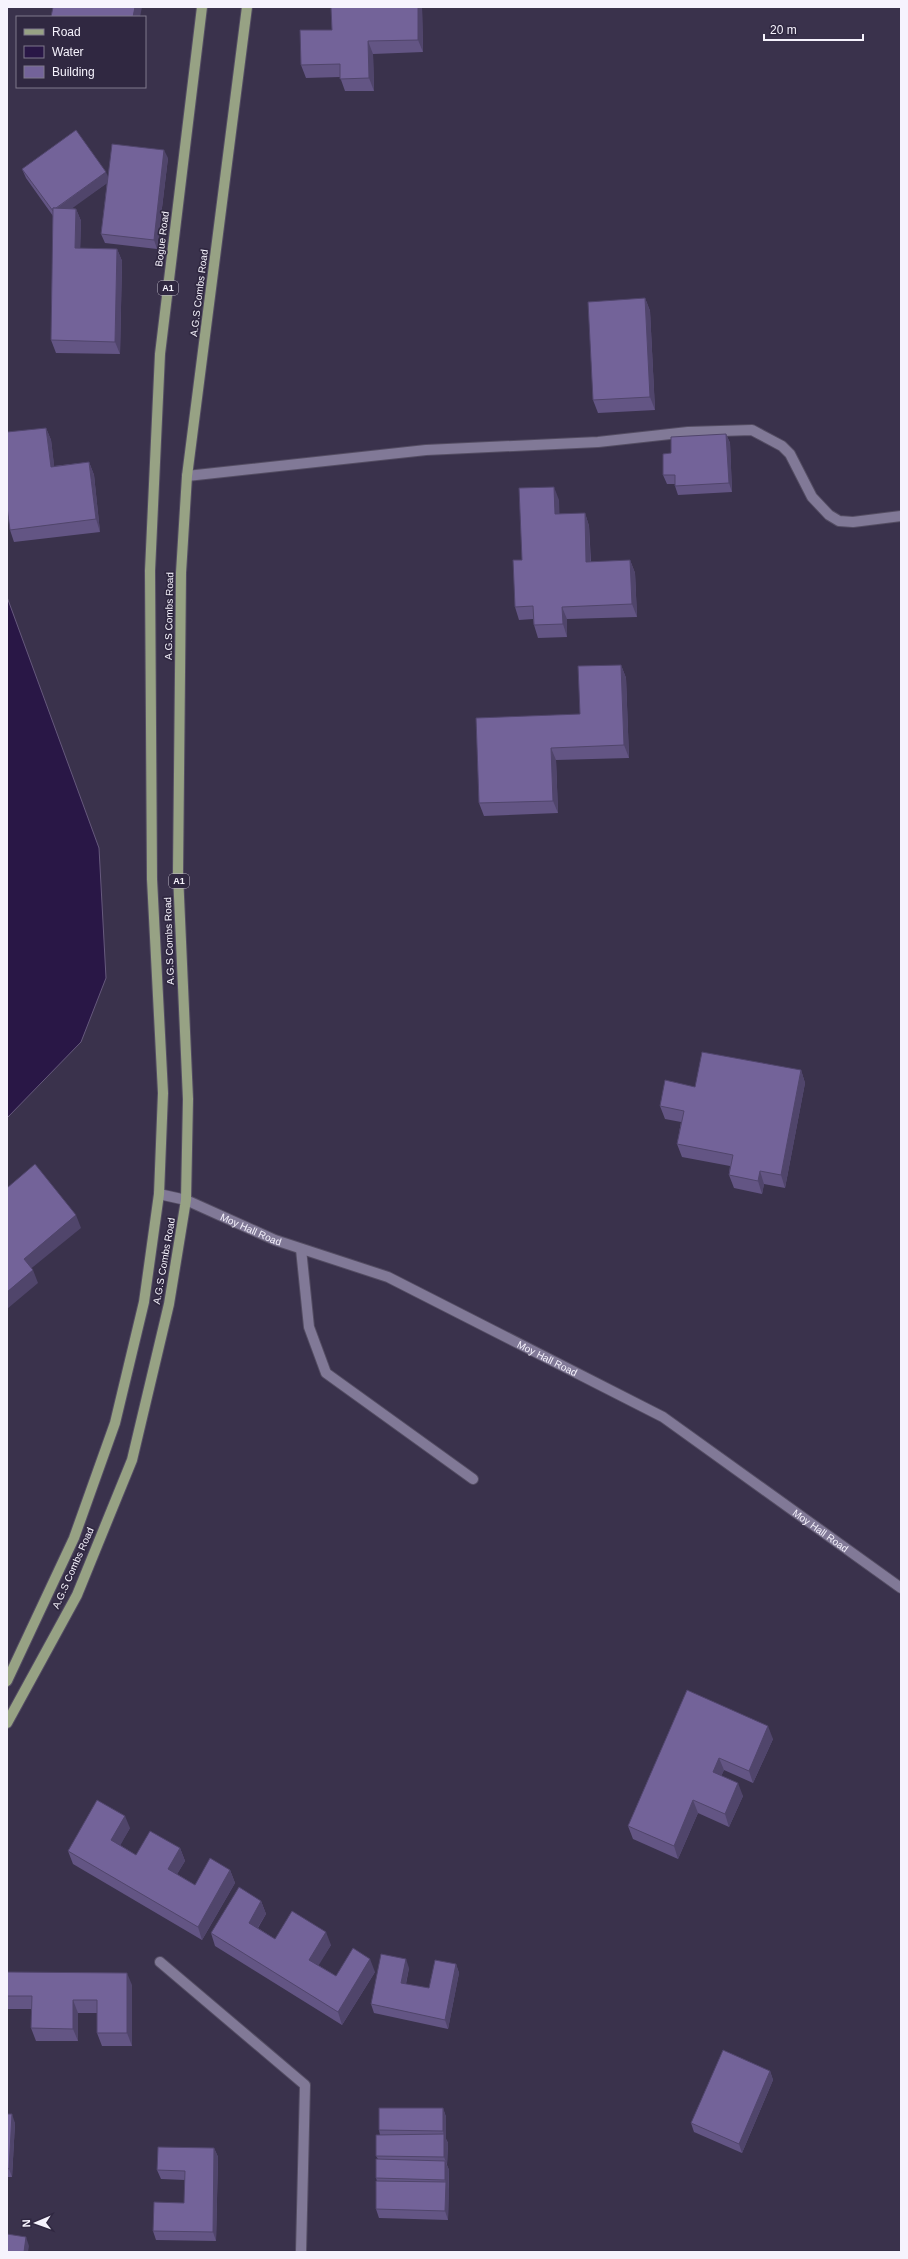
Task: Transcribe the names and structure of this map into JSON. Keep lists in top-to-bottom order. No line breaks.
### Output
{"streets":{"main road":["Bogue Road","A1","A.G.S Combs Road"],"street":["Moy Hall Road"]},"crossings":[["Bogue Road","A.G.S Combs Road"],["A.G.S Combs Road","Moy Hall Road"]],"legend":["Road","Water","Building"],"scale_bar":"20 m","north":"left"}
